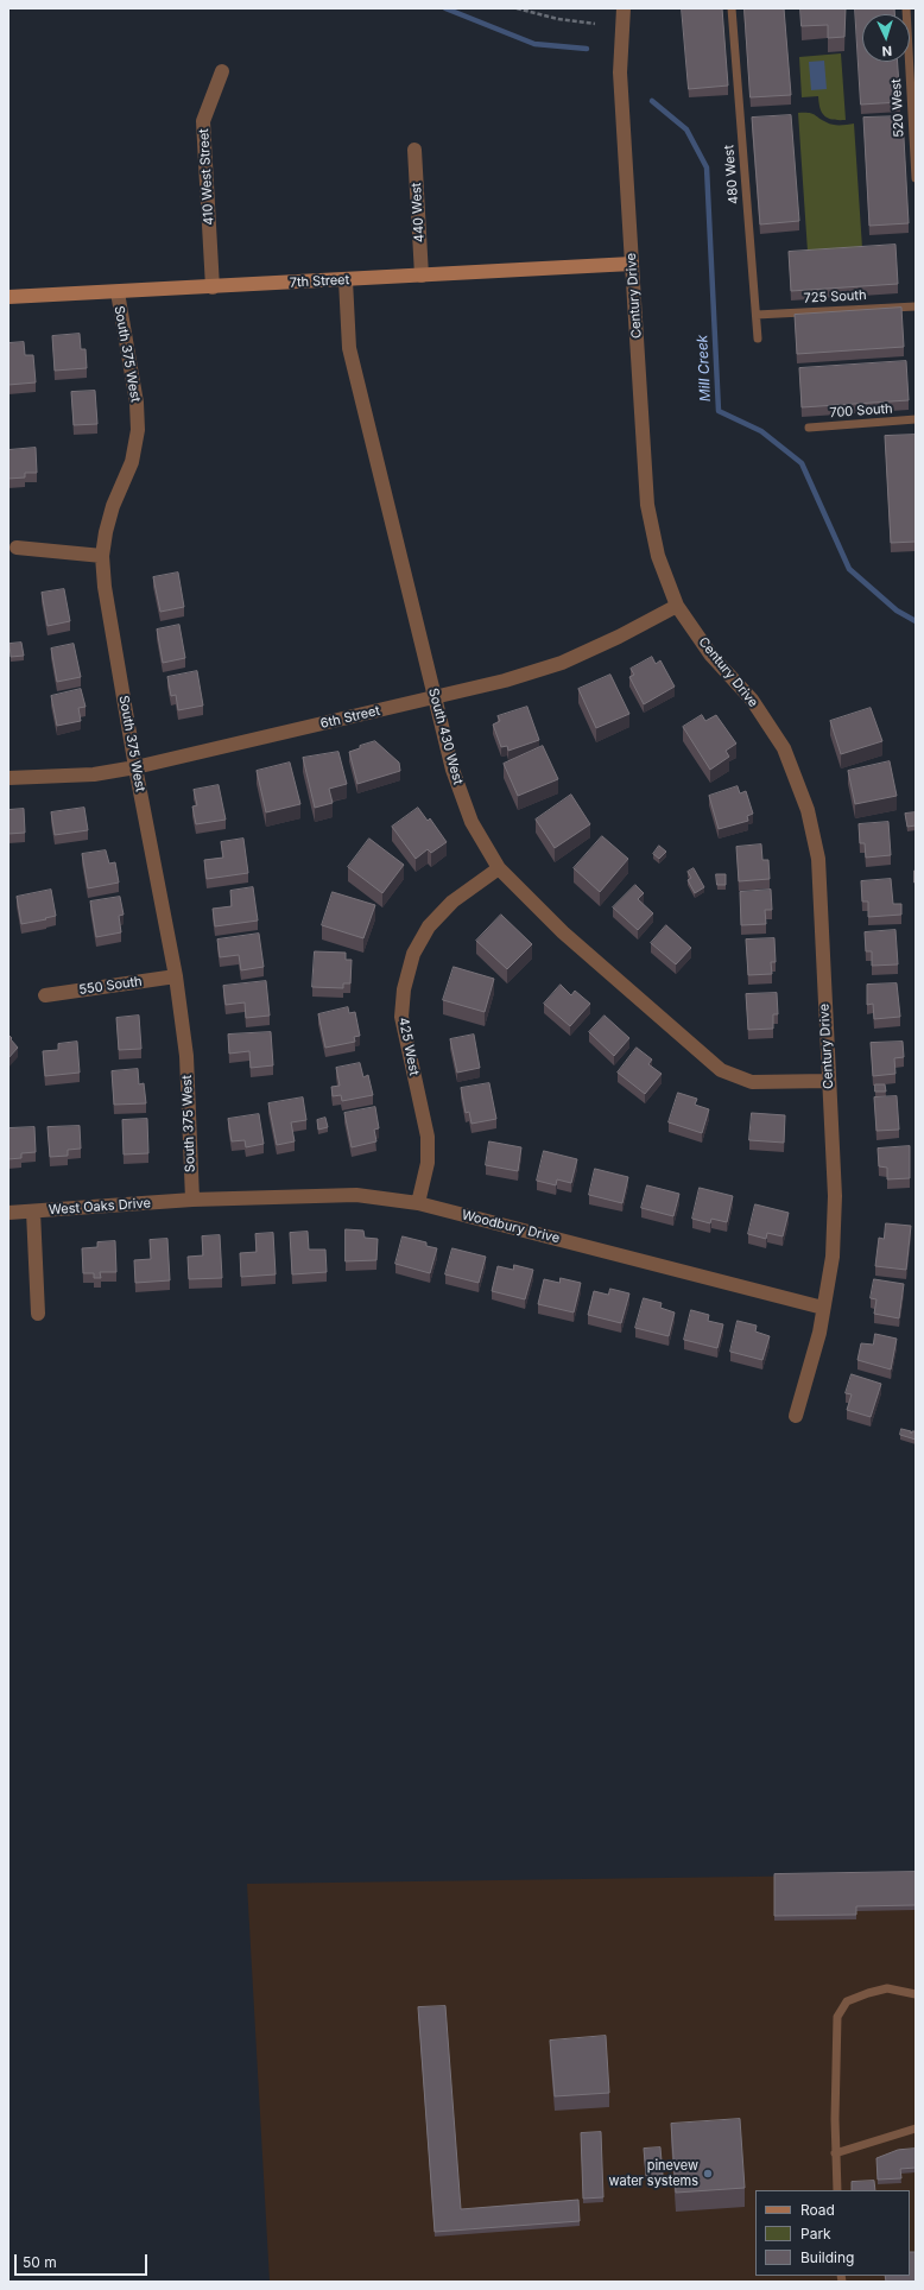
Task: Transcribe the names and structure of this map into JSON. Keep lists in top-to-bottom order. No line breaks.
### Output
{"streets":{"street":["410 West Street","440 West","7th Street","Century Drive","South 375 West","6th Street","South 430 West","550 South","425 West","West Oaks Drive","Woodbury Drive"],"lane":["520 West","480 West","725 South","700 South"]},"crossings":[["480 West","725 South"],["410 West Street","7th Street"],["440 West","7th Street"],["7th Street","Century Drive"],["7th Street","South 375 West"],["7th Street","South 430 West"],["Century Drive","6th Street"],["Century Drive","South 430 West"],["Century Drive","Woodbury Drive"],["South 375 West","6th Street"],["South 375 West","550 South"],["South 375 West","West Oaks Drive"],["South 375 West","Woodbury Drive"],["6th Street","South 430 West"],["South 430 West","425 West"],["425 West","Woodbury Drive"],["West Oaks Drive","Woodbury Drive"]],"water":["Mill Creek"],"places":["pinevew water systems"],"legend":["Road","Park","Building"],"scale_bar":"50 m","north":"bottom"}
